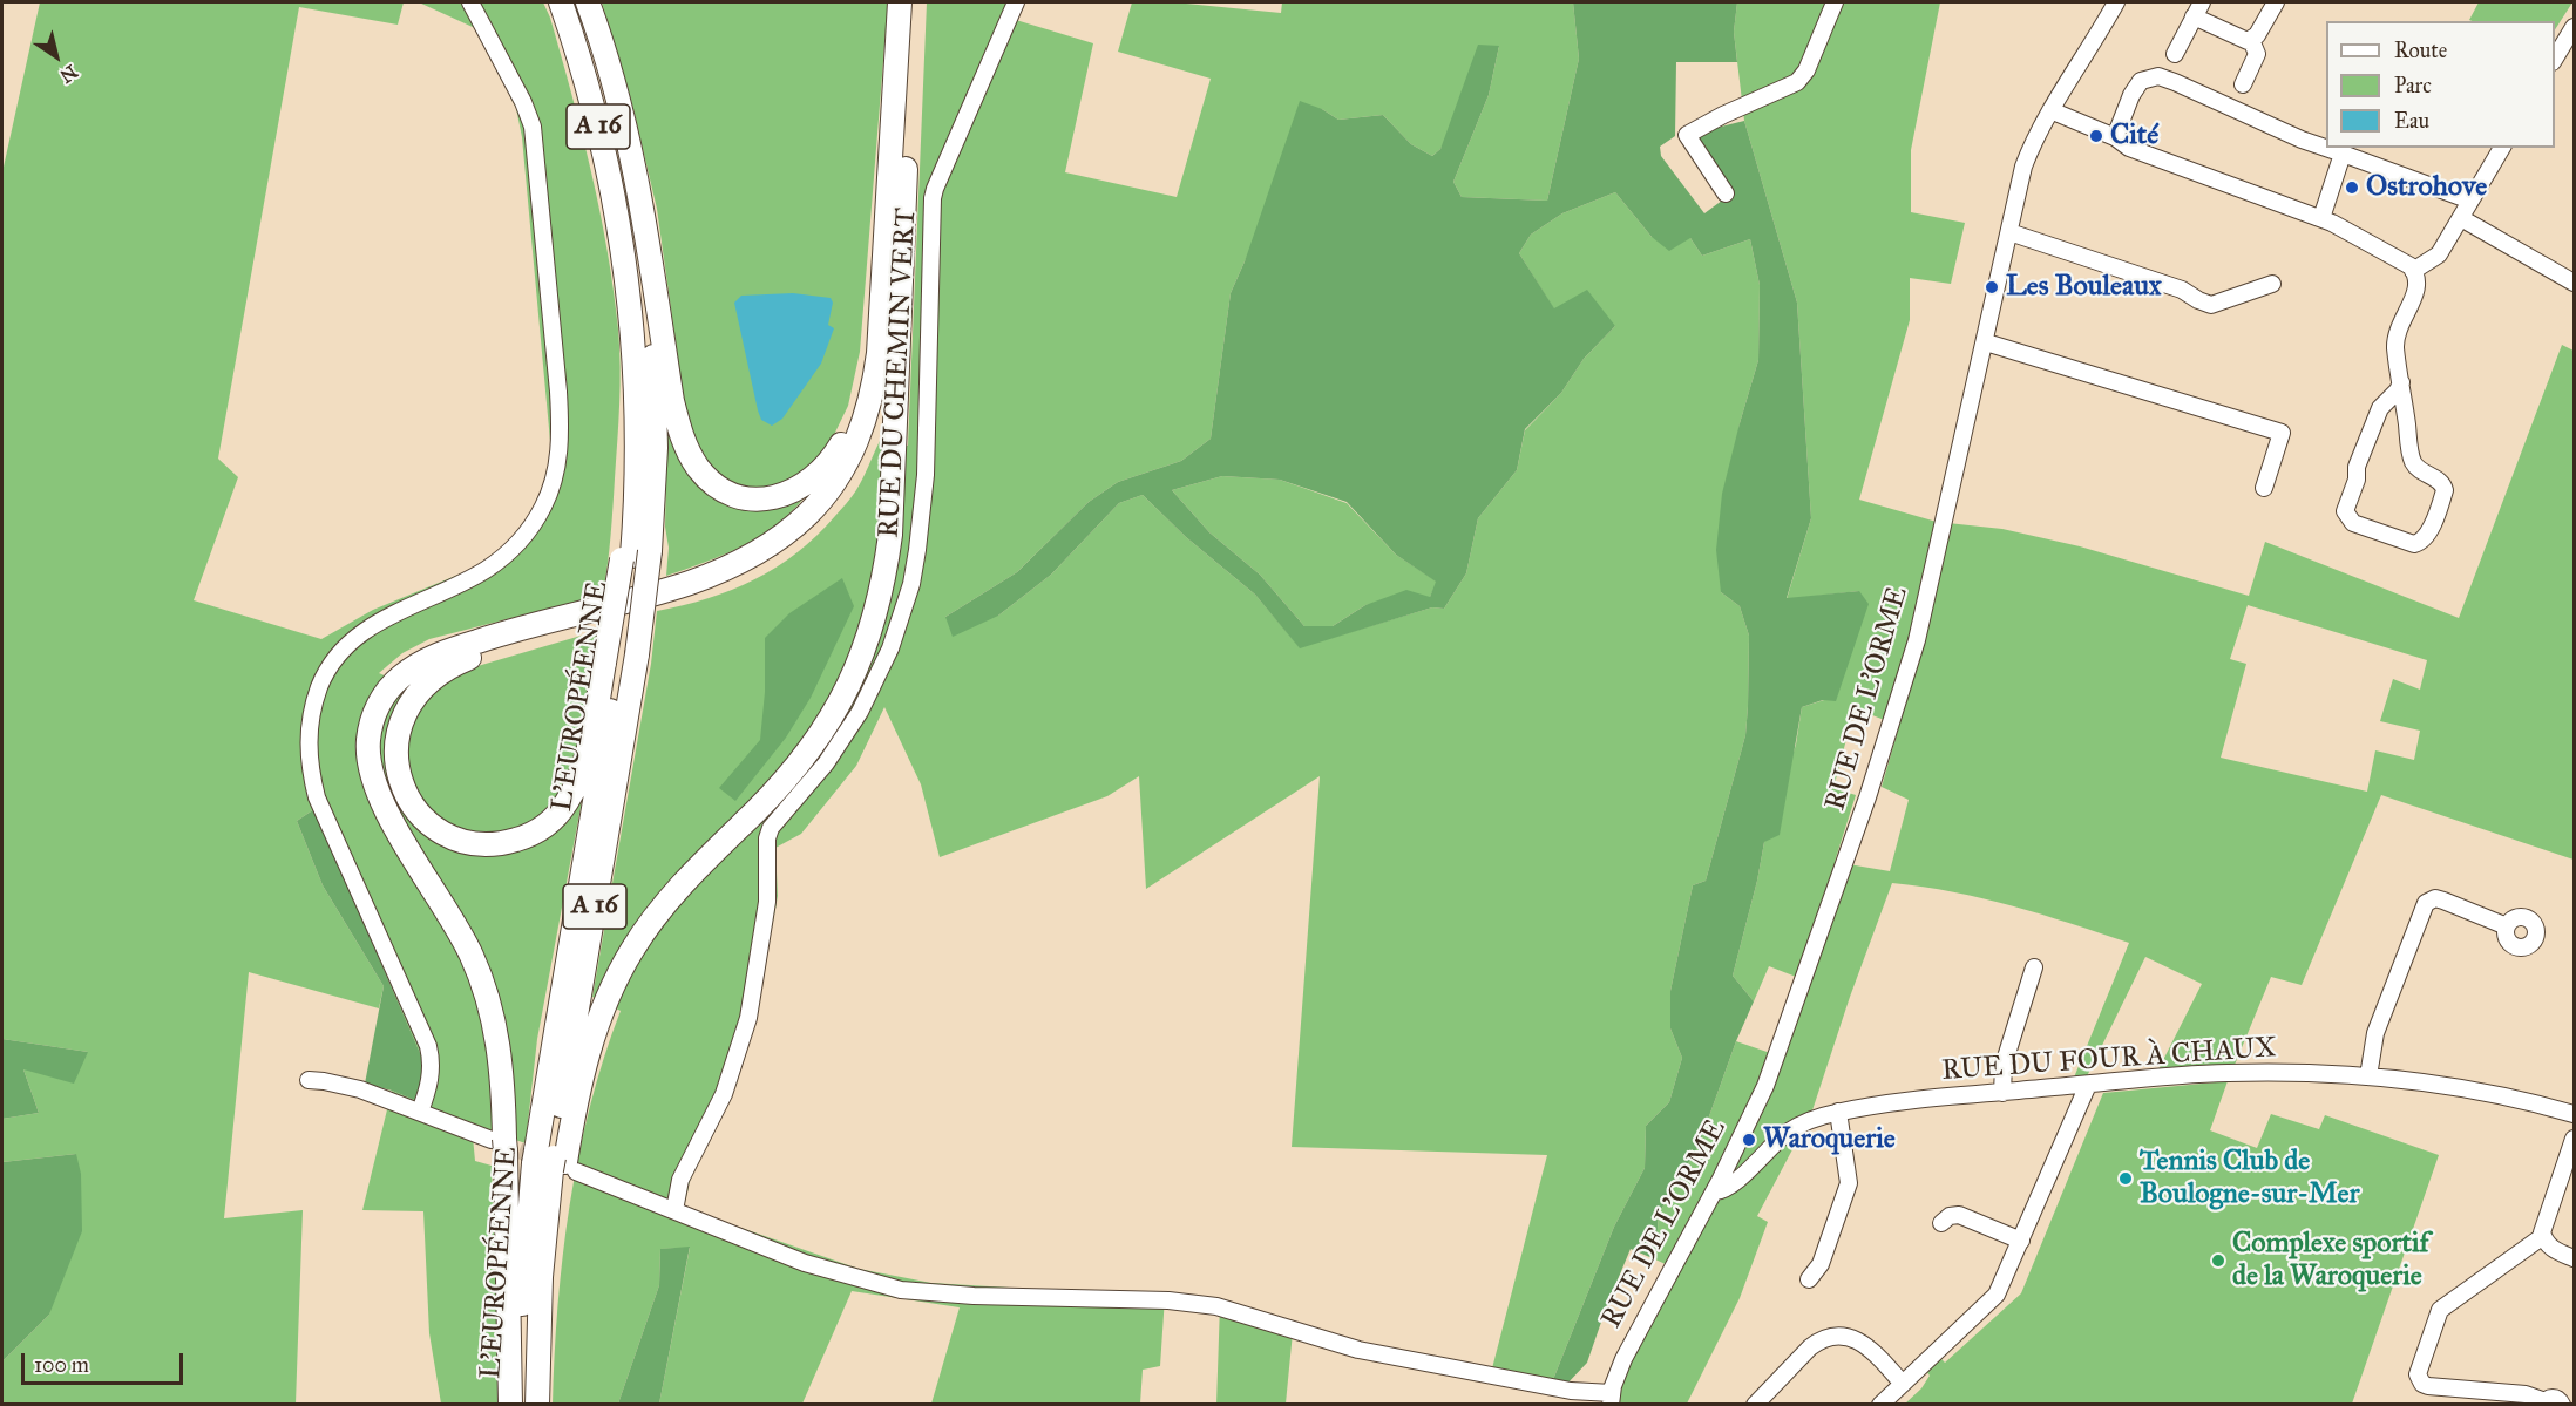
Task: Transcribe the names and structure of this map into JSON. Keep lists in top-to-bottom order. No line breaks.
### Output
{"streets":{"highway":["A 16","L'EUROPÉENNE"],"street":["RUE DU CHEMIN VERT","RUE DE L'ORME","RUE DU FOUR À CHAUX"]},"crossings":[["A 16","L'EUROPÉENNE"],["RUE DE L'ORME","RUE DU FOUR À CHAUX"]],"places":["Cité","Ostrohove","Les Bouleaux","Waroquerie","Tennis Club de Boulogne-sur-Mer","Complexe sportif de la Waroquerie"],"legend":["Route","Parc","Eau"],"scale_bar":"100 m","north":"bottom right"}
